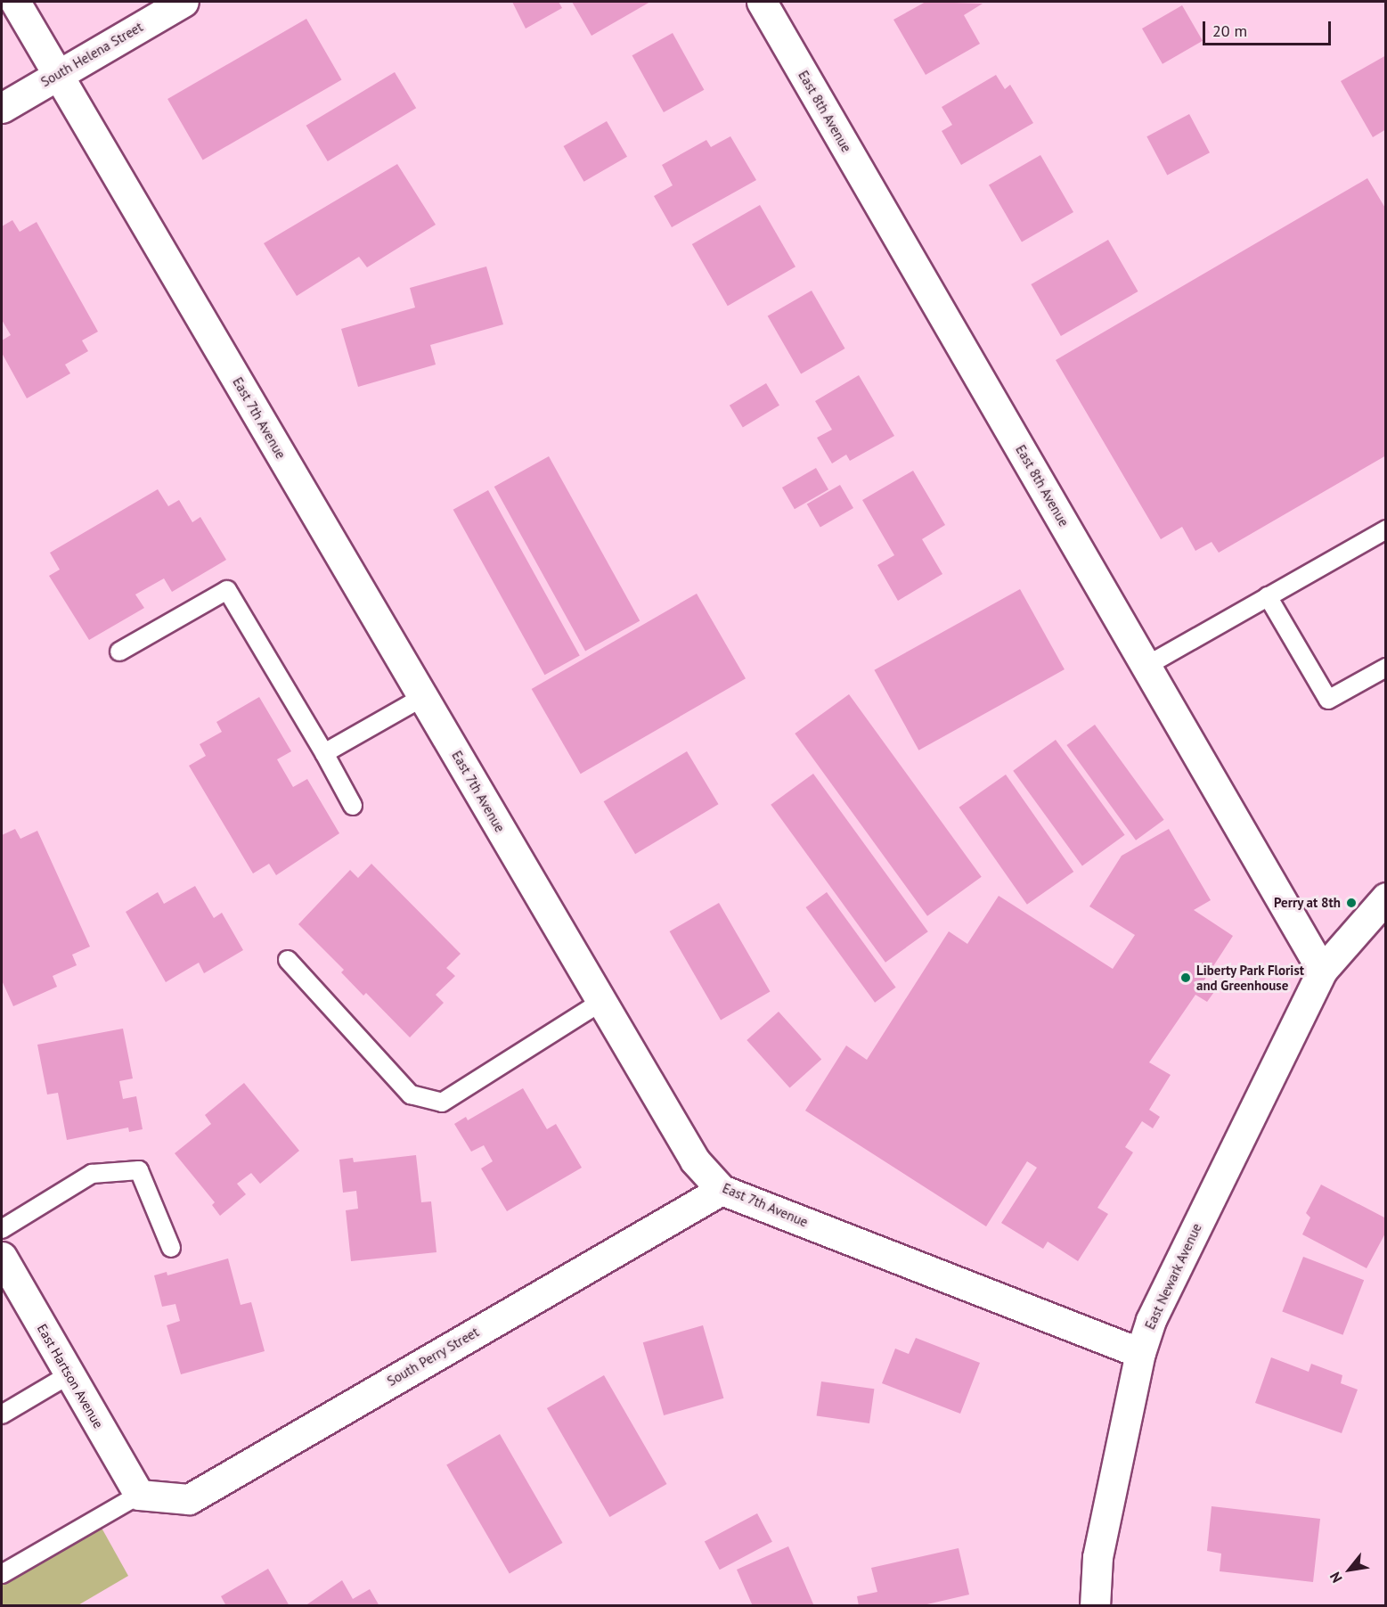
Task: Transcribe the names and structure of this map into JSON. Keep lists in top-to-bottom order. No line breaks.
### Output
{"streets":{"street":["South Helena Street","East 8th Avenue","East 7th Avenue","East Newark Avenue","South Perry Street","East Hartson Avenue"]},"crossings":[["South Helena Street","East 7th Avenue"],["East 8th Avenue","East Newark Avenue"],["East 7th Avenue","East Newark Avenue"],["East 7th Avenue","South Perry Street"],["South Perry Street","East Hartson Avenue"]],"places":["Perry at 8th","Liberty Park Florist and Greenhouse"],"scale_bar":"20 m","north":"bottom left"}
